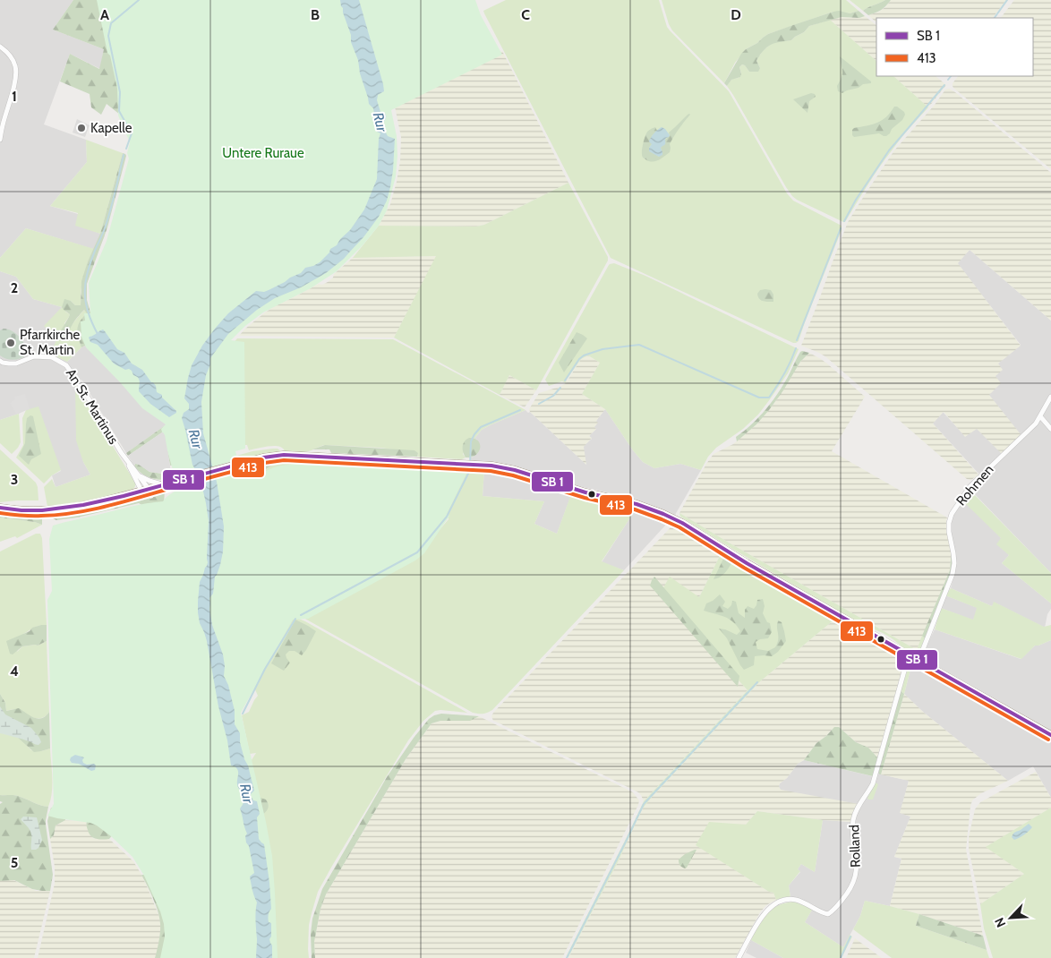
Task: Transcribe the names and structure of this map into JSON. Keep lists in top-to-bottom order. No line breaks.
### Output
{"streets":{"street":["An St. Martinus","Rohmen","Rolland"]},"water":["Rur"],"parks":["Untere Ruraue"],"places":["Kapelle","Pfarrkirche St. Martin"],"lines":["transit line 413"],"legend":["SB 1","413"],"north":"bottom left","grid":{"columns":["A","B","C","D"],"rows":["1","2","3","4","5"]}}
